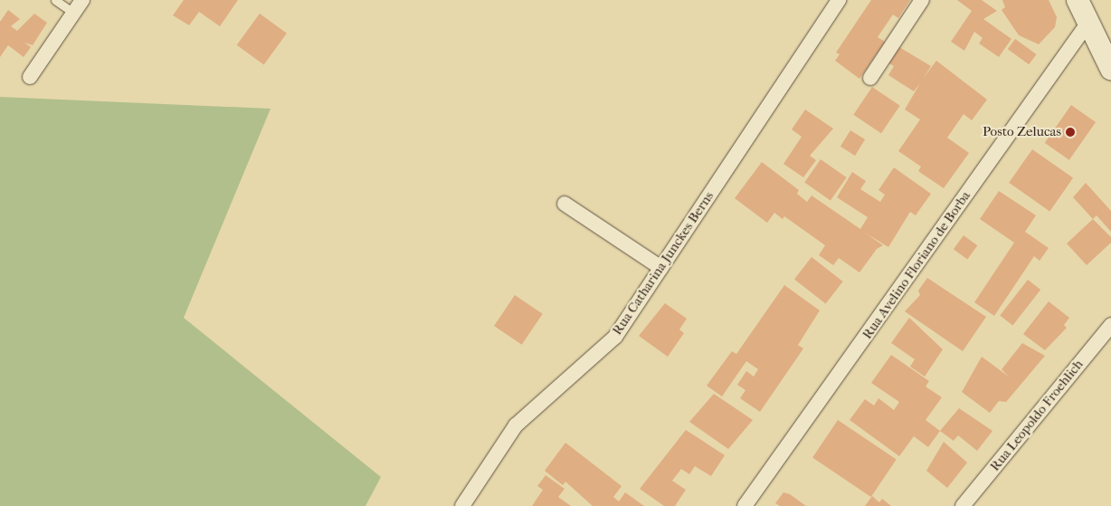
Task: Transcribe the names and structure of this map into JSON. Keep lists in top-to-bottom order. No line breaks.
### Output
{"streets":{"street":["Rua Catharina Junckes Berns","Rua Avelino Floriano de Borba","Rua Leopoldo Froehlich"]},"places":["Posto Zelucas"]}
